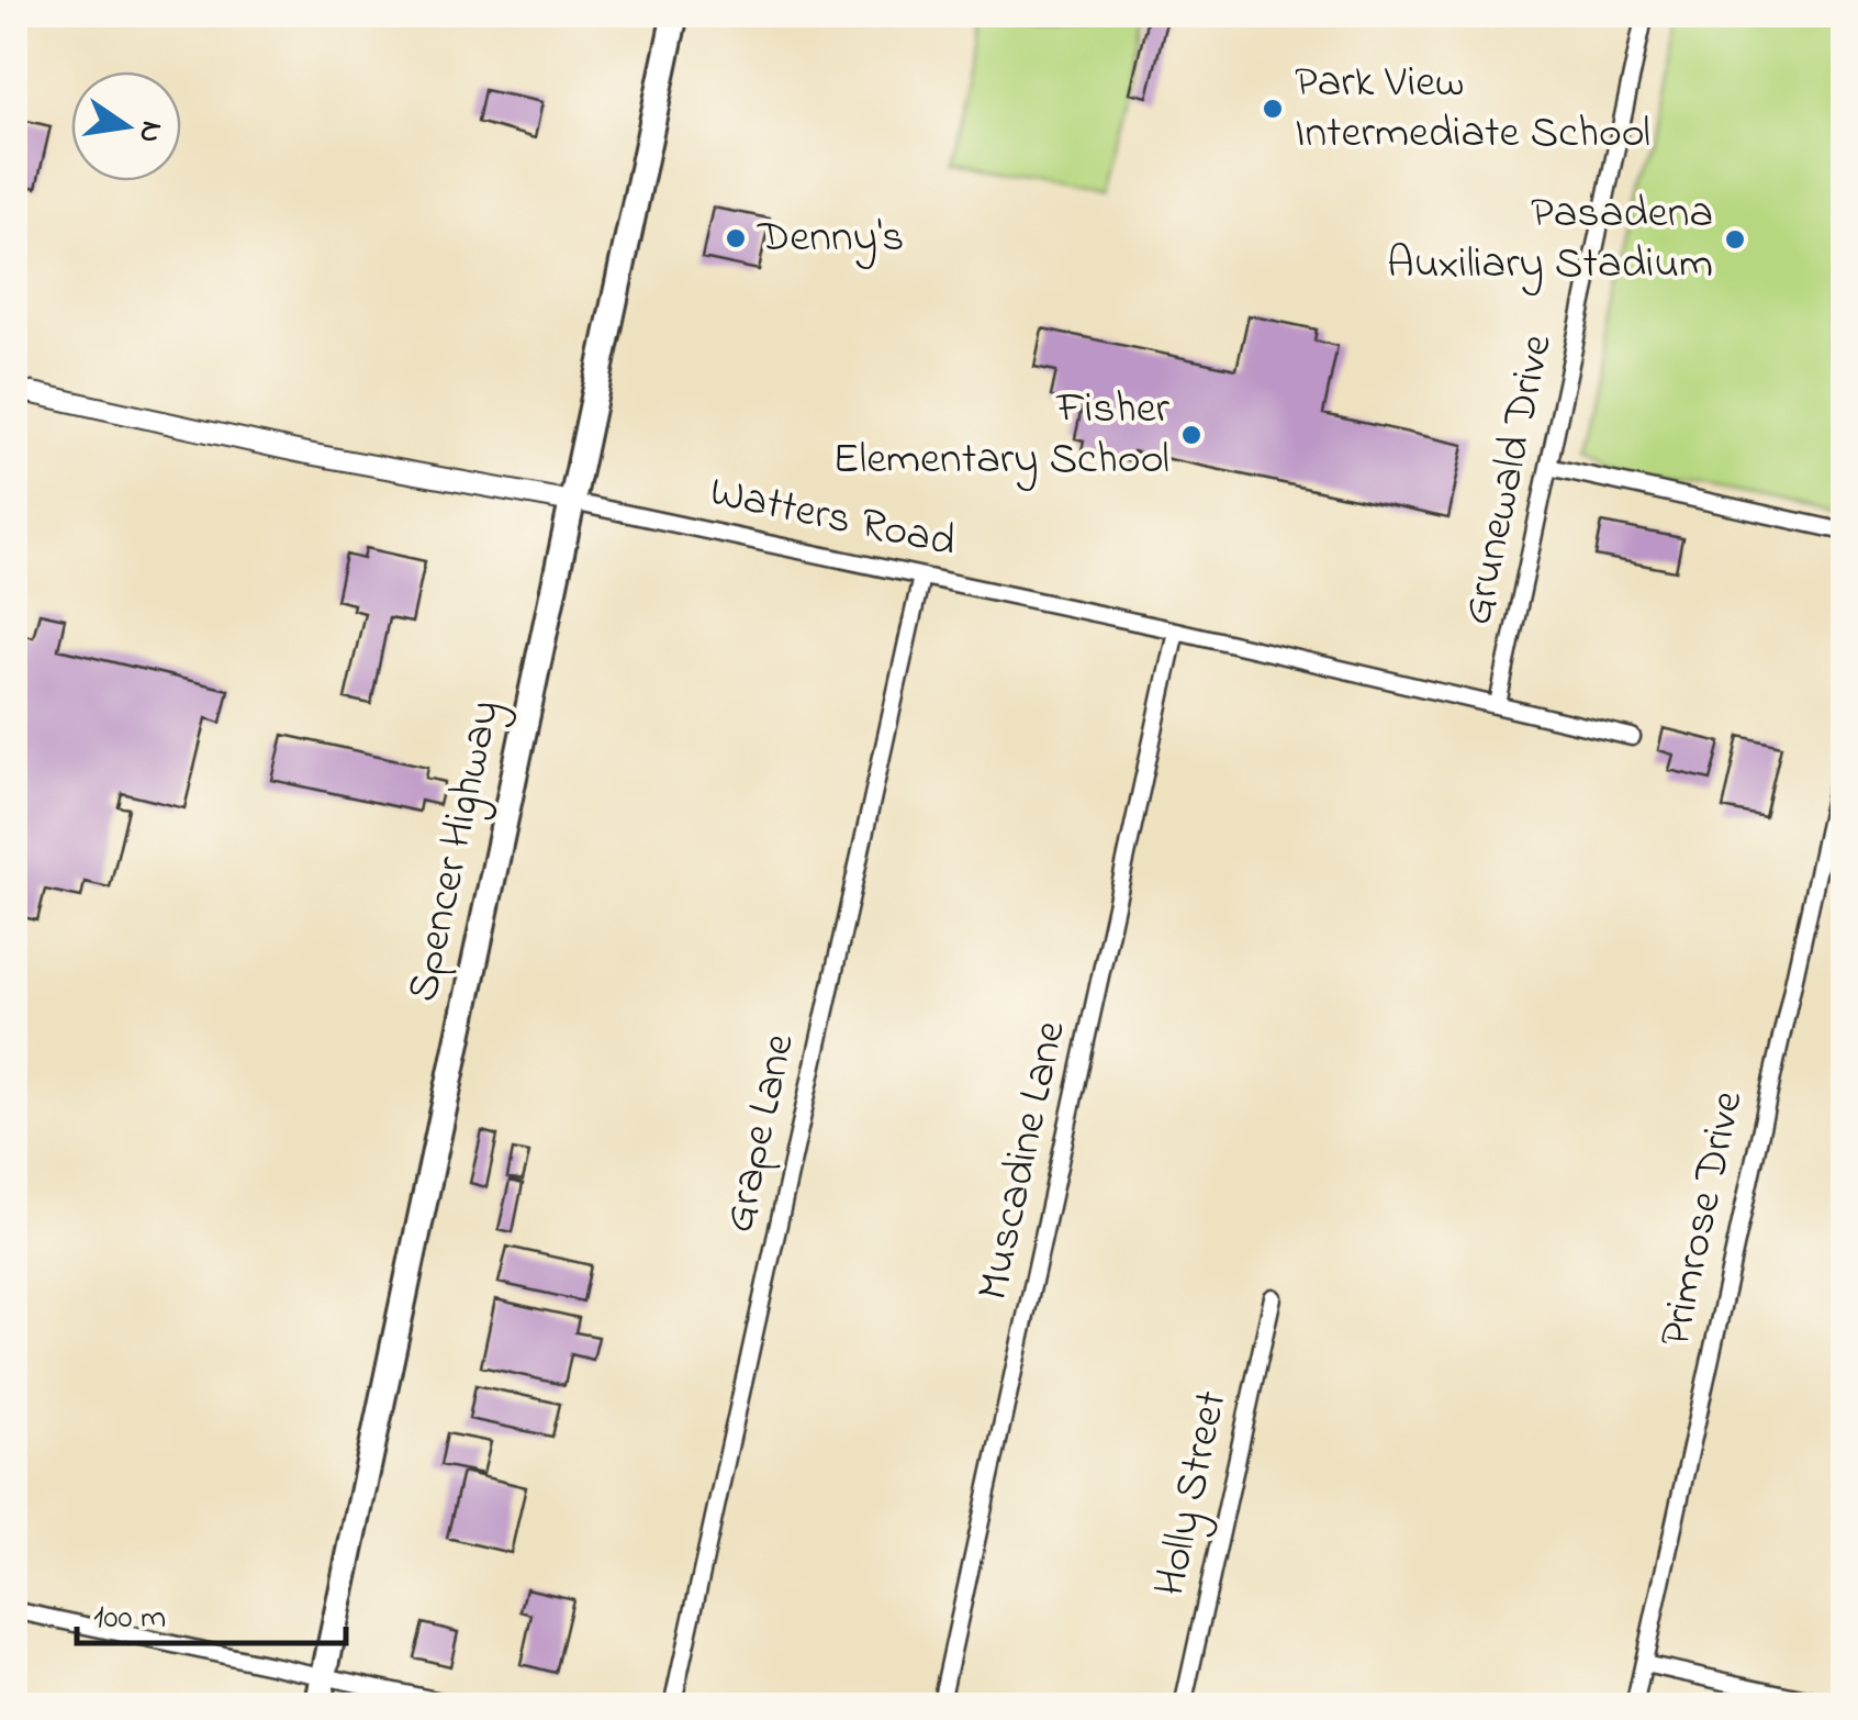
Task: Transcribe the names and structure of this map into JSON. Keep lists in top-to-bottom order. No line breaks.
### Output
{"streets":{"main road":["Spencer Highway"],"street":["Grunewald Drive","Watters Road","Grape Lane","Muscadine Lane","Primrose Drive","Holly Street"]},"crossings":[["Grunewald Drive","Watters Road"],["Watters Road","Spencer Highway"],["Watters Road","Grape Lane"],["Watters Road","Muscadine Lane"]],"places":["Park View Intermediate School","Denny's","Pasadena Auxiliary Stadium","Fisher Elementary School"],"scale_bar":"100 m","north":"right"}
